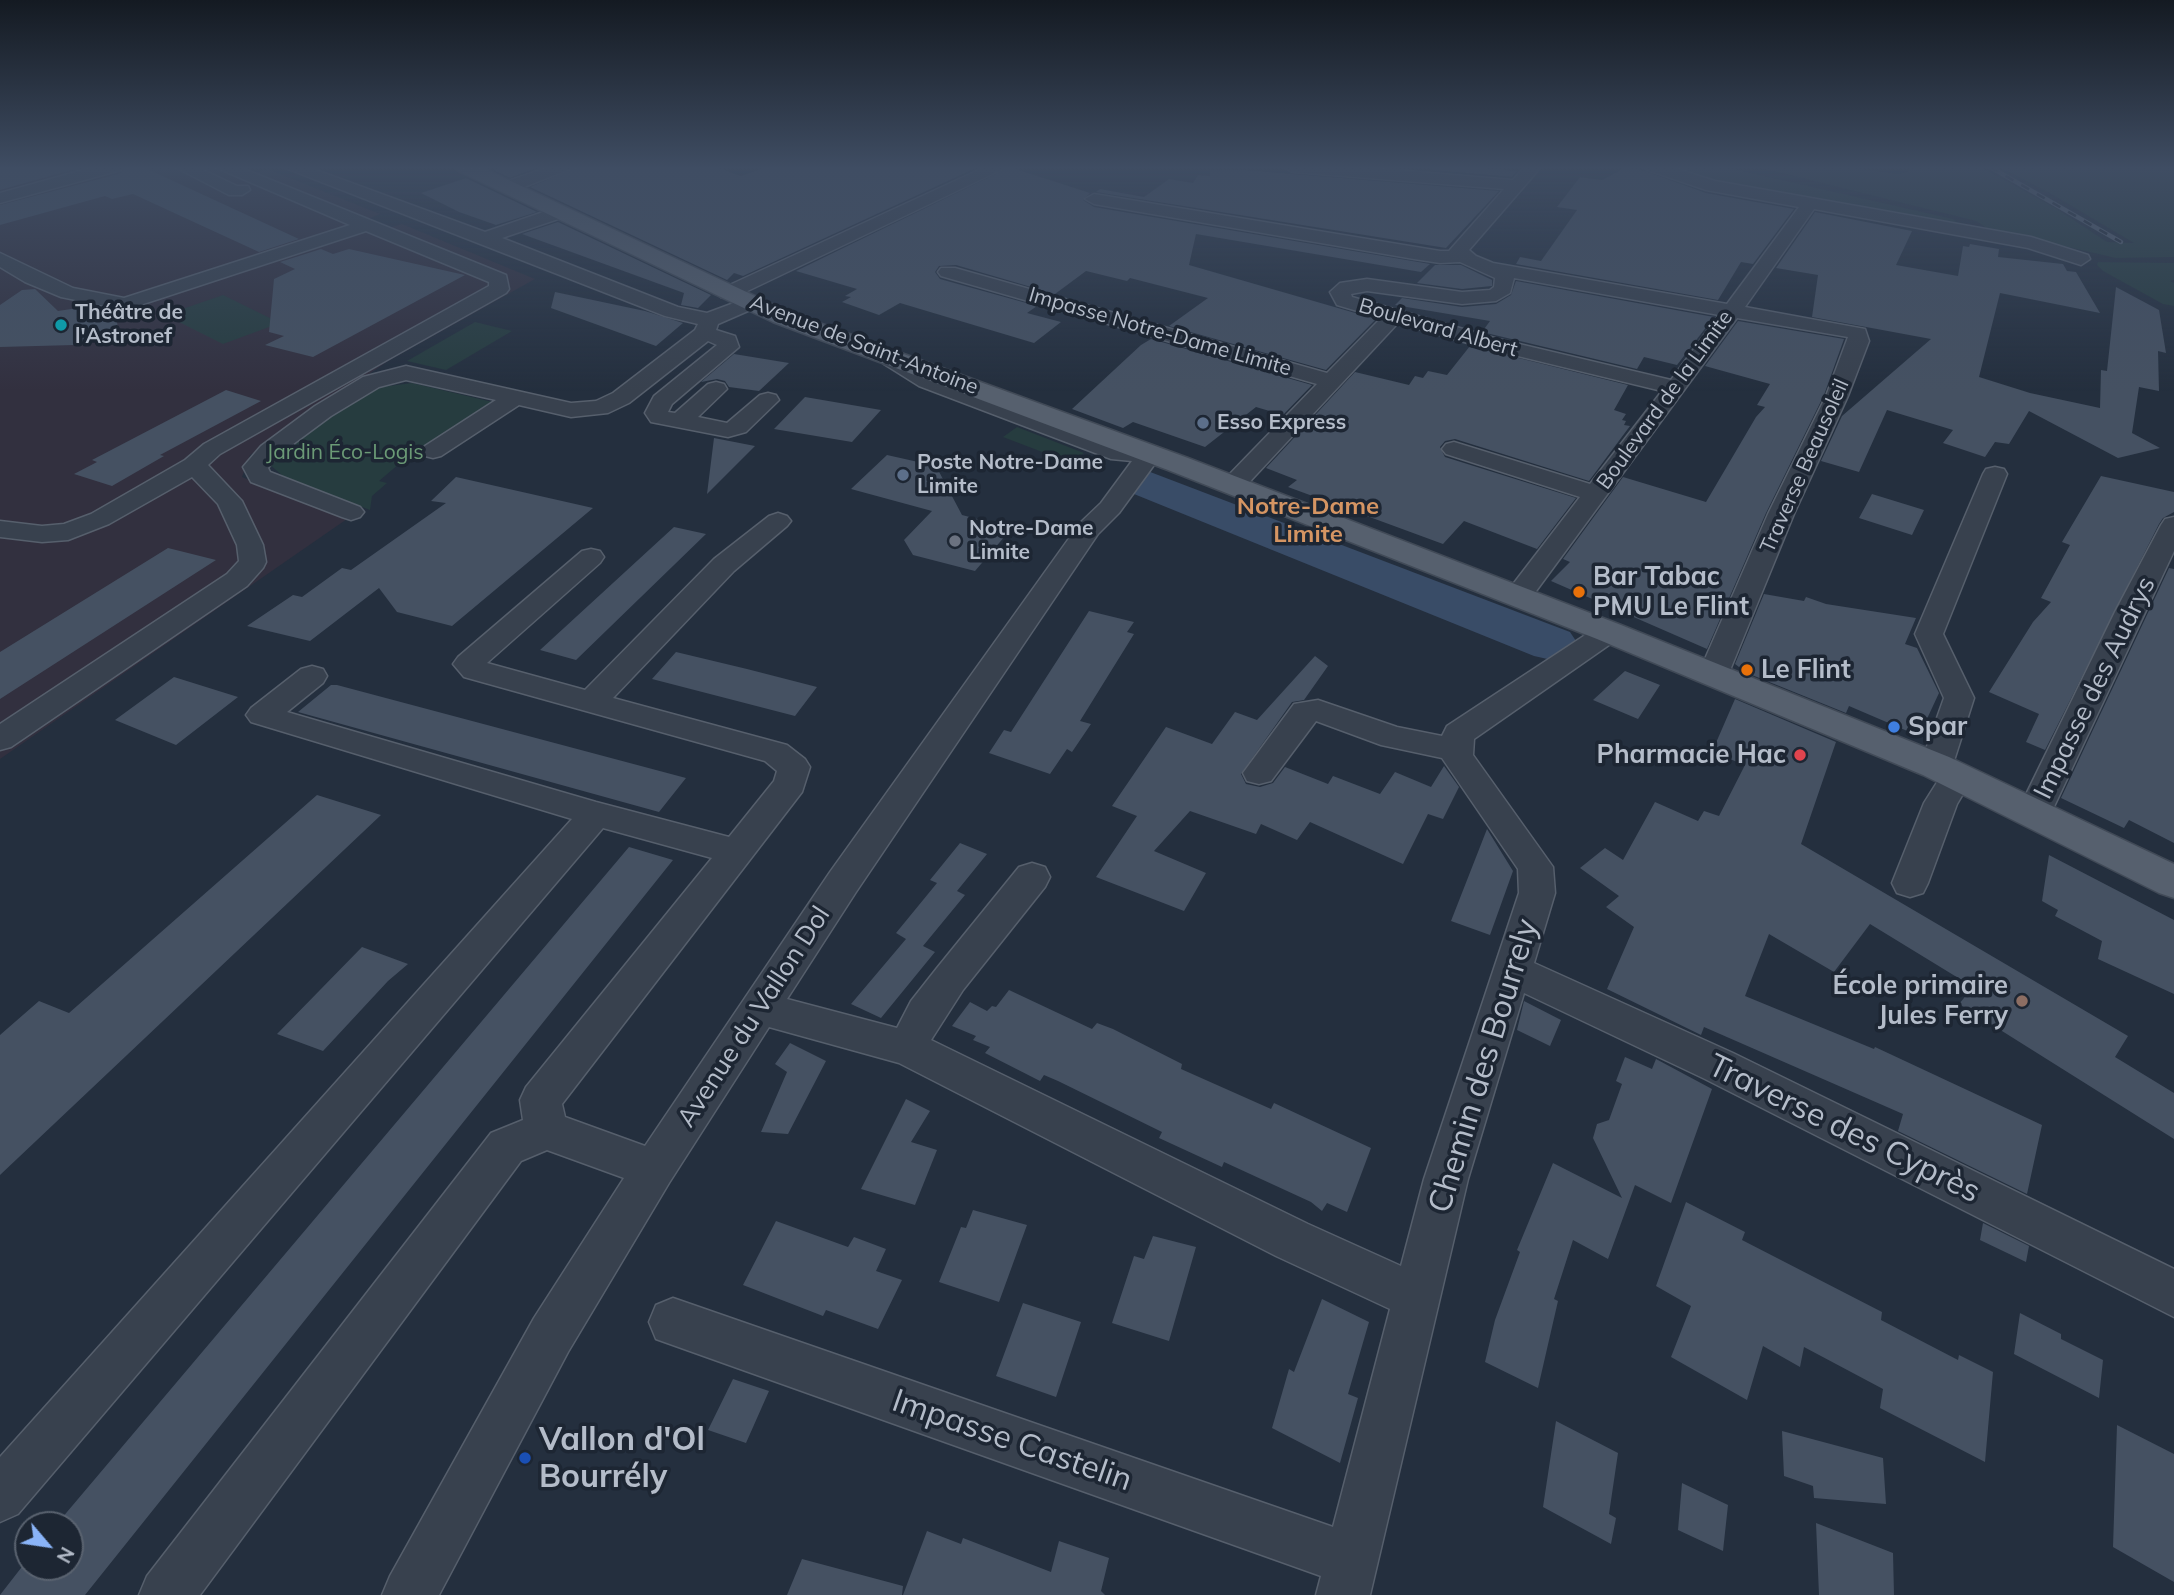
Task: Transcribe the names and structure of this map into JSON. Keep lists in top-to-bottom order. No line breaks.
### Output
{"streets":{"main road":["Avenue de Saint-Antoine"],"street":["Boulevard Albert","Impasse Notre-Dame Limite","Boulevard de la Limite","Traverse Beausoleil","Impasse des Audrys","Avenue du Vallon Dol","Chemin des Bourrely","Traverse des Cyprès","Impasse Castelin"]},"crossings":[["Boulevard Albert","Boulevard de la Limite"],["Avenue de Saint-Antoine","Boulevard de la Limite"],["Avenue de Saint-Antoine","Traverse Beausoleil"],["Avenue de Saint-Antoine","Impasse des Audrys"],["Avenue de Saint-Antoine","Avenue du Vallon Dol"],["Boulevard de la Limite","Traverse Beausoleil"],["Chemin des Bourrely","Traverse des Cyprès"],["Chemin des Bourrely","Impasse Castelin"]],"districts":["Notre-Dame Limite"],"parks":["Jardin Éco-Logis"],"places":["Théâtre de l'Astronef","Esso Express","Poste Notre-Dame Limite","Notre-Dame Limite","Bar Tabac PMU Le Flint","Le Flint","Spar","Pharmacie Hac","École primaire Jules Ferry","Vallon d'Ol Bourrély"],"north":"bottom right"}
